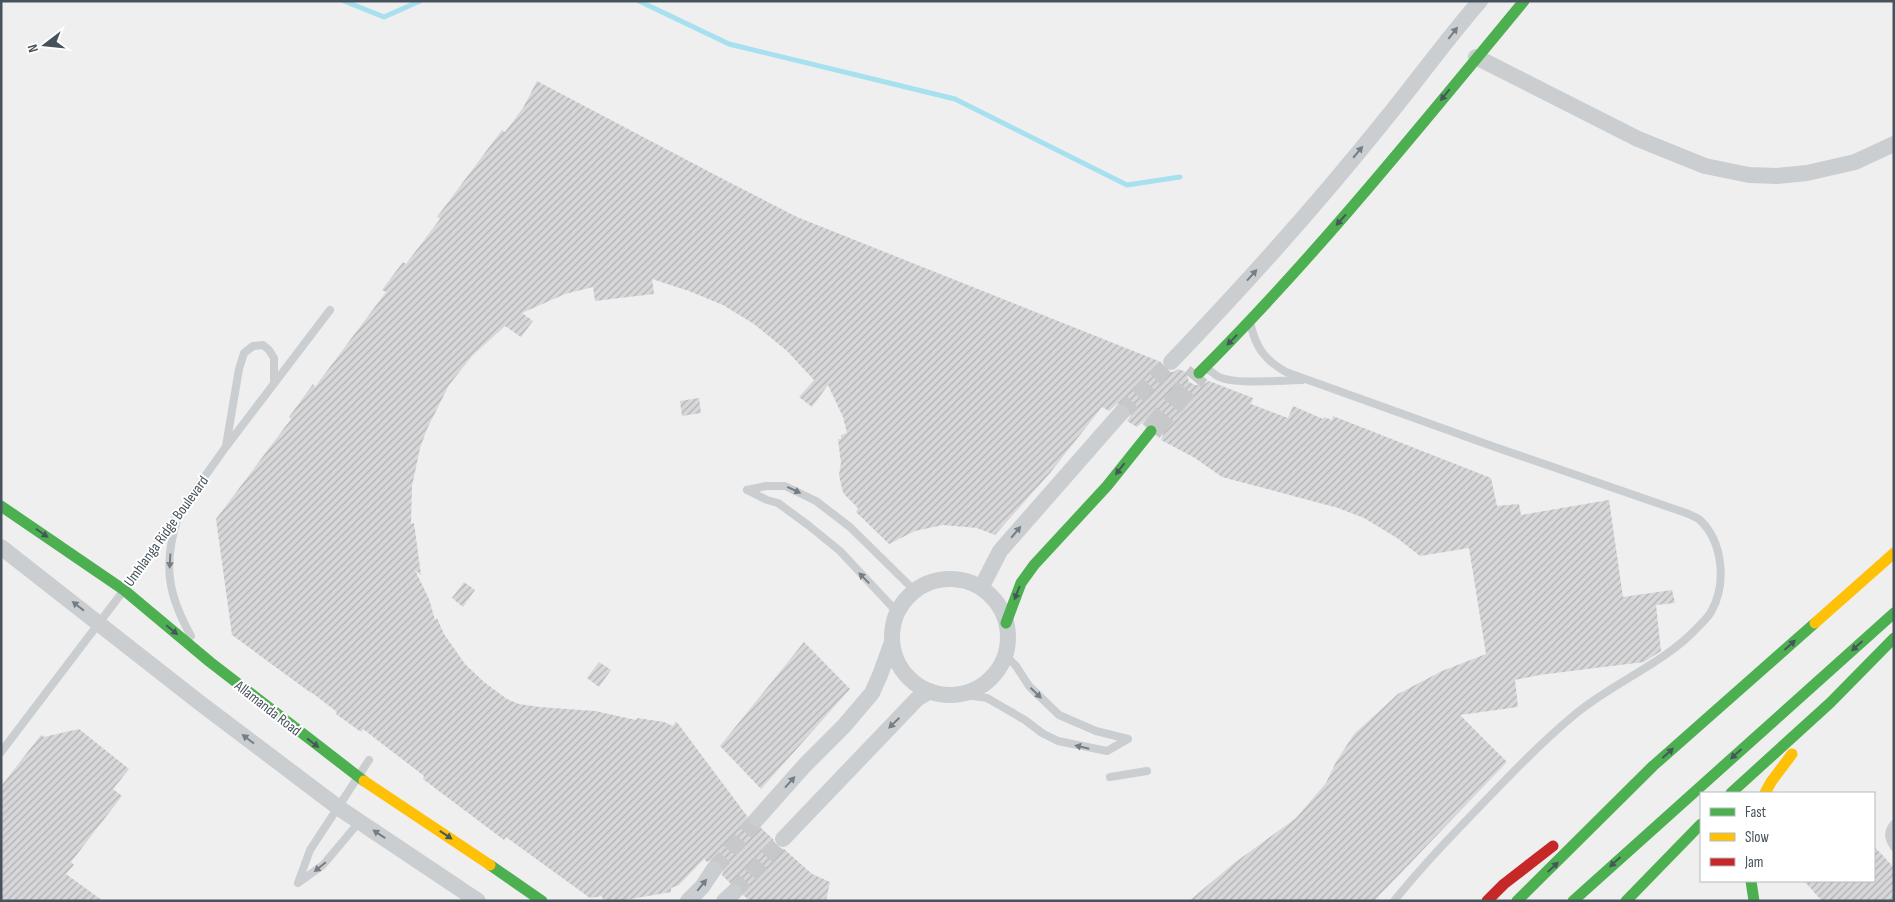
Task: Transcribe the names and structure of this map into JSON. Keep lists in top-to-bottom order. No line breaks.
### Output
{"streets":{"main road":["Allamanda Road"],"lane":["Umhlanga Ridge Boulevard"]},"crossings":[["Umhlanga Ridge Boulevard","Allamanda Road"]],"one_way":["Allamanda Road"],"legend":["Fast","Slow","Jam"],"north":"left"}
